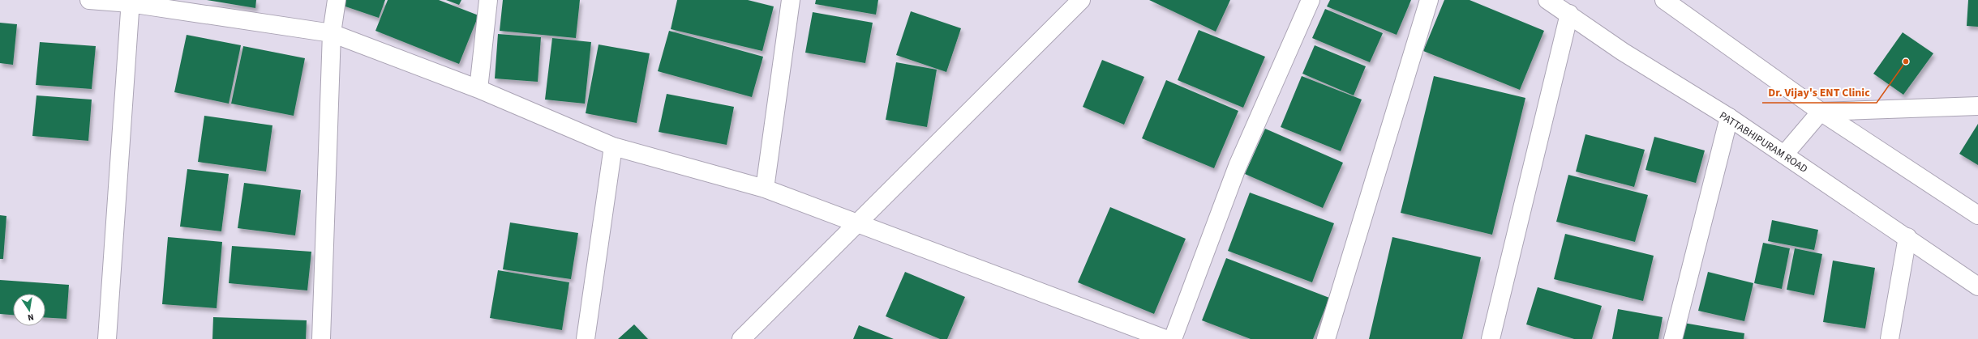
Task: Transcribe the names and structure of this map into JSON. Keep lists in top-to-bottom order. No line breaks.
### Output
{"streets":{"street":["PATTABHIPURAM ROAD"]},"places":["Dr. Vijay's ENT Clinic"],"north":"bottom"}
